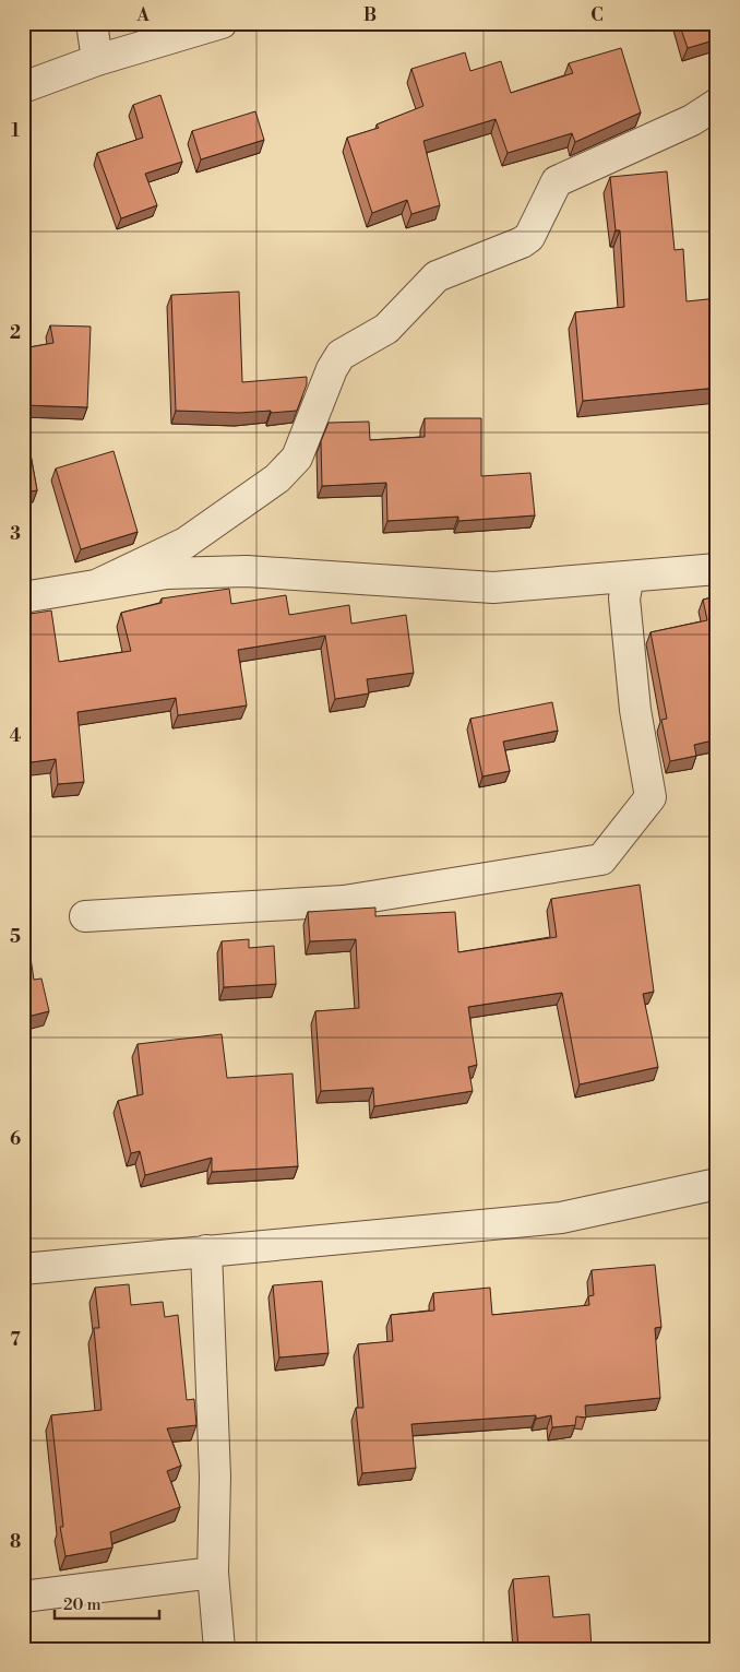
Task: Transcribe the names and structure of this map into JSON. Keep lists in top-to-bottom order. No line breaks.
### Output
{"scale_bar":"20 m","grid":{"columns":["A","B","C"],"rows":["1","2","3","4","5","6","7","8"]}}
